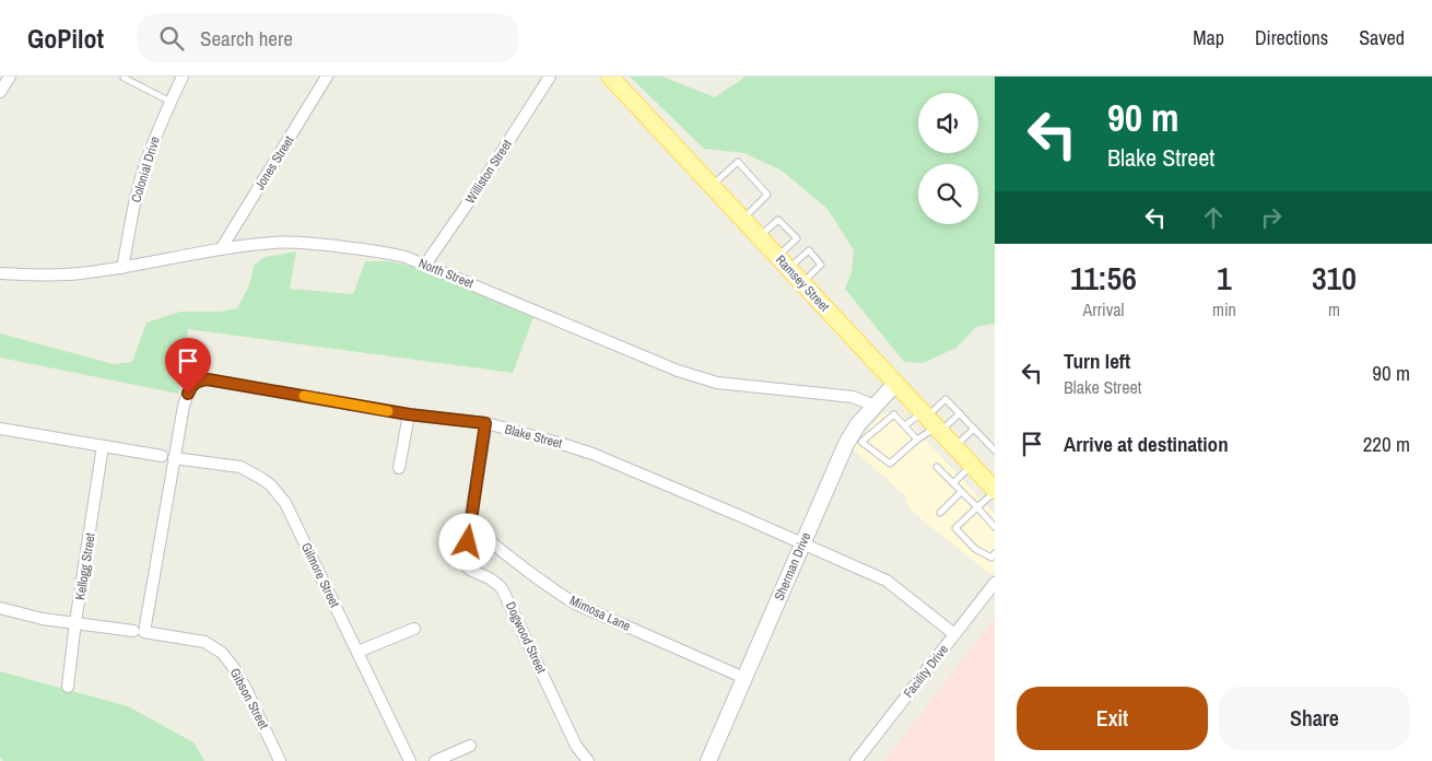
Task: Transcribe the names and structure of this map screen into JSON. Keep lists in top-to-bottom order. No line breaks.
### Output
{"streets":{"main road":["Ramsey Street"],"street":["Jones Street","Colonial Drive","Williston Street","North Street","Blake Street","Kellogg Street","Sherman Drive","Gilmore Street","Mimosa Lane","Dogwood Street","Facility Drive","Gibson Street"]},"crossings":[["Jones Street","North Street"],["Colonial Drive","North Street"],["Williston Street","North Street"],["North Street","Sherman Drive"],["Ramsey Street","Sherman Drive"],["Blake Street","Sherman Drive"],["Blake Street","Gilmore Street"],["Blake Street","Facility Drive"],["Blake Street","Gibson Street"],["Kellogg Street","Gibson Street"],["Sherman Drive","Mimosa Lane"],["Mimosa Lane","Dogwood Street"]],"page":{"header":"GoPilot","search":"Search here","nav":["Map","Directions","Saved"],"turn":["90 m","Blake Street"],"eta":["11:56","Arrival","1","min","310","m"],"list":[{"name":"Turn left","note":"Blake Street","value":"90 m"},{"name":"Arrive at destination","value":"220 m"}],"buttons":["Exit","Share"]}}
